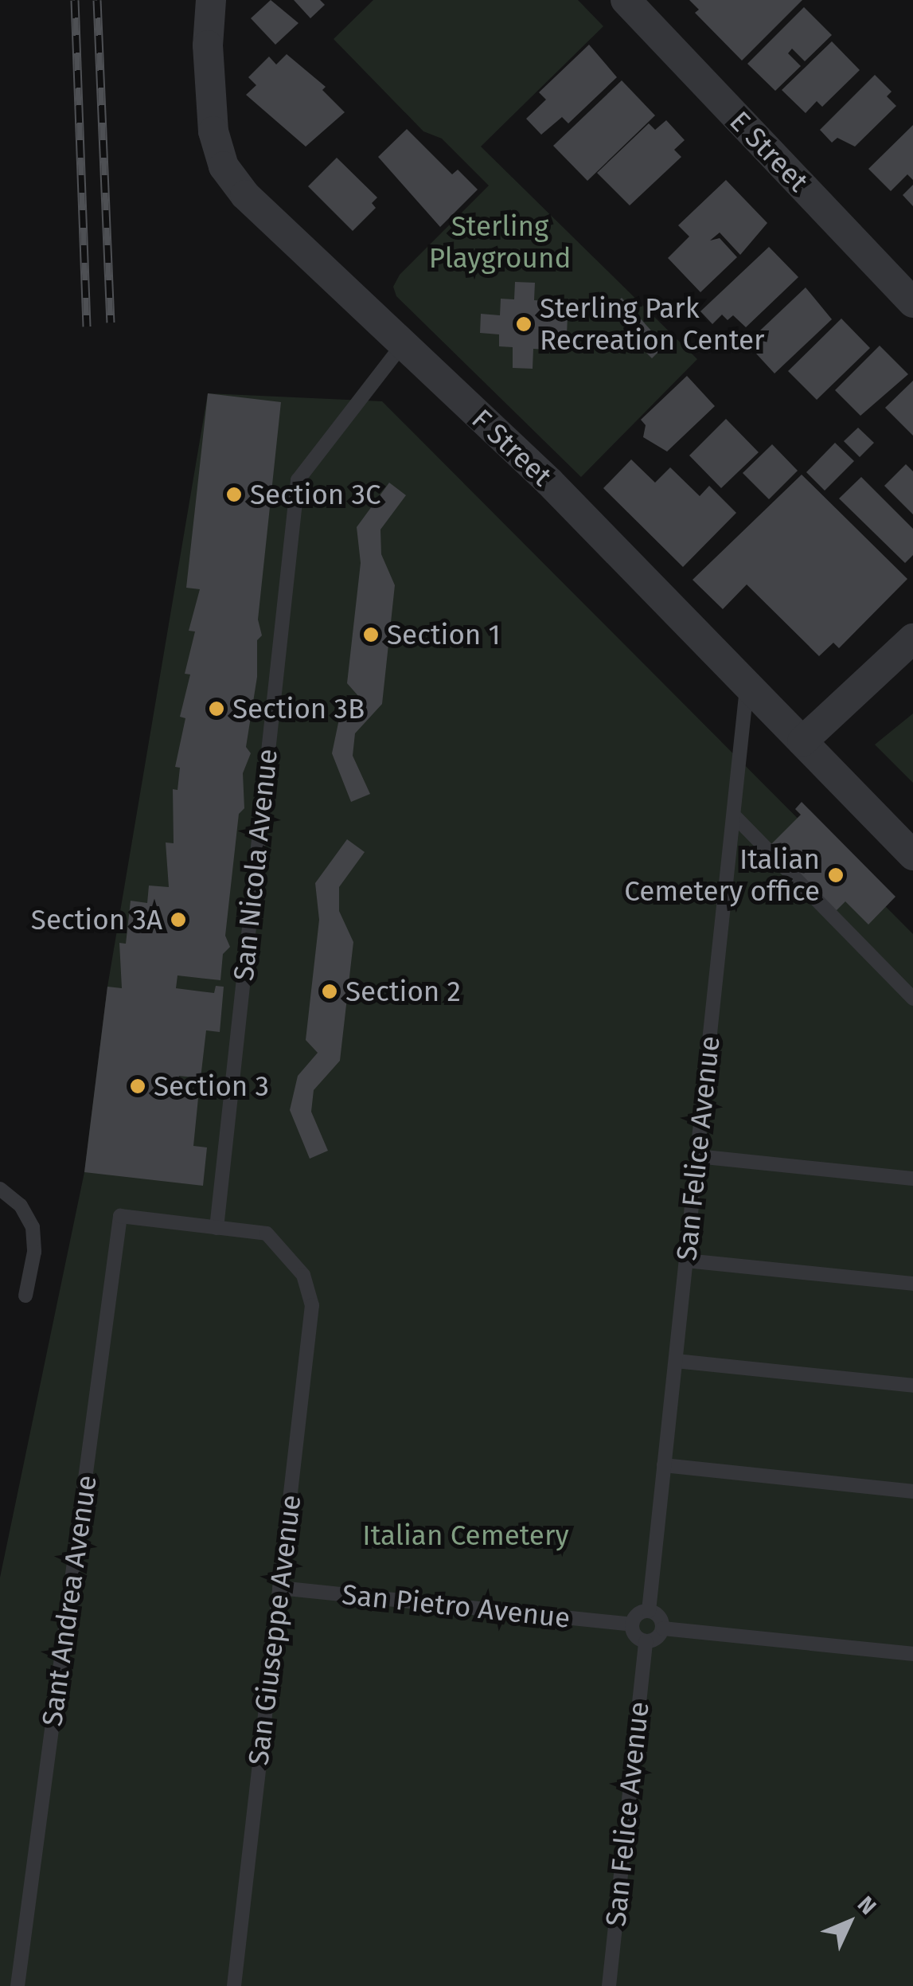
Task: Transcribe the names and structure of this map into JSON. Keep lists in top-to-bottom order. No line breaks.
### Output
{"streets":{"street":["E Street","F Street"],"lane":["San Nicola Avenue","San Felice Avenue","Sant Andrea Avenue","San Pietro Avenue","San Giuseppe Avenue"]},"crossings":[["F Street","San Nicola Avenue"],["F Street","San Felice Avenue"],["San Nicola Avenue","Sant Andrea Avenue"],["San Nicola Avenue","San Giuseppe Avenue"],["San Felice Avenue","San Pietro Avenue"],["Sant Andrea Avenue","San Giuseppe Avenue"],["San Pietro Avenue","San Giuseppe Avenue"]],"parks":["Sterling Playground","Italian Cemetery"],"places":["Sterling Park Recreation Center","Section 3C","Section 1","Section 3B","Italian Cemetery office","Section 3A","Section 2","Section 3"],"north":"top right"}
